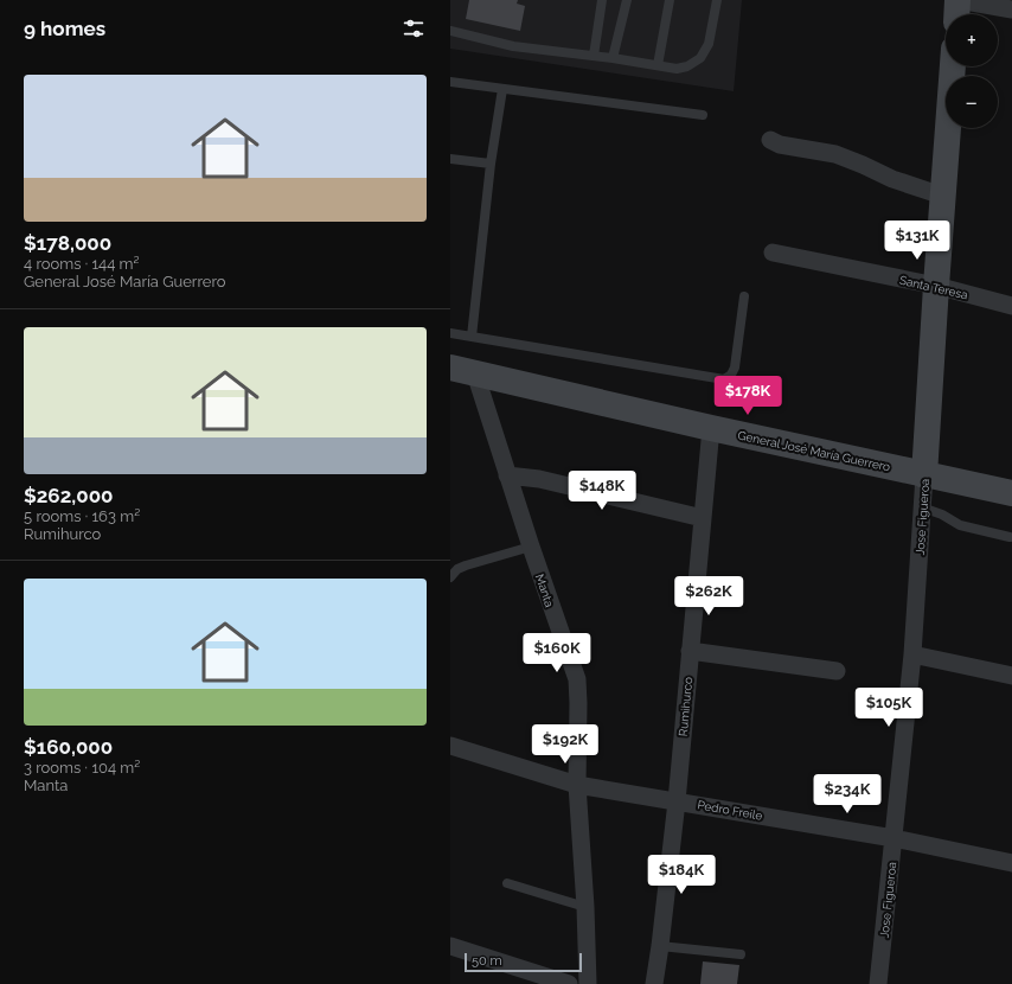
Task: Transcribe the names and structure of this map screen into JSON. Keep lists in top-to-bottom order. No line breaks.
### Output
{"streets":{"street":["Santa Teresa","General José María Guerrero","Jose Figueroa","Manta","Rumihurco","Pedro Freile"]},"crossings":[["Santa Teresa","Jose Figueroa"],["General José María Guerrero","Jose Figueroa"],["General José María Guerrero","Manta"],["General José María Guerrero","Rumihurco"],["Jose Figueroa","Pedro Freile"],["Manta","Pedro Freile"],["Rumihurco","Pedro Freile"]],"scale_bar":"50 m","page":{"heading":"9 homes","map_buttons":["+","−"],"list":[{"name":"$178,000","note":"4 rooms · 144 m² · General José María Guerrero"},{"name":"$262,000","note":"5 rooms · 163 m² · Rumihurco"},{"name":"$160,000","note":"3 rooms · 104 m² · Manta"}],"price":["$131K","$178K","$148K","$262K","$160K","$105K","$192K","$234K","$184K"],"scale":"50 m"}}
